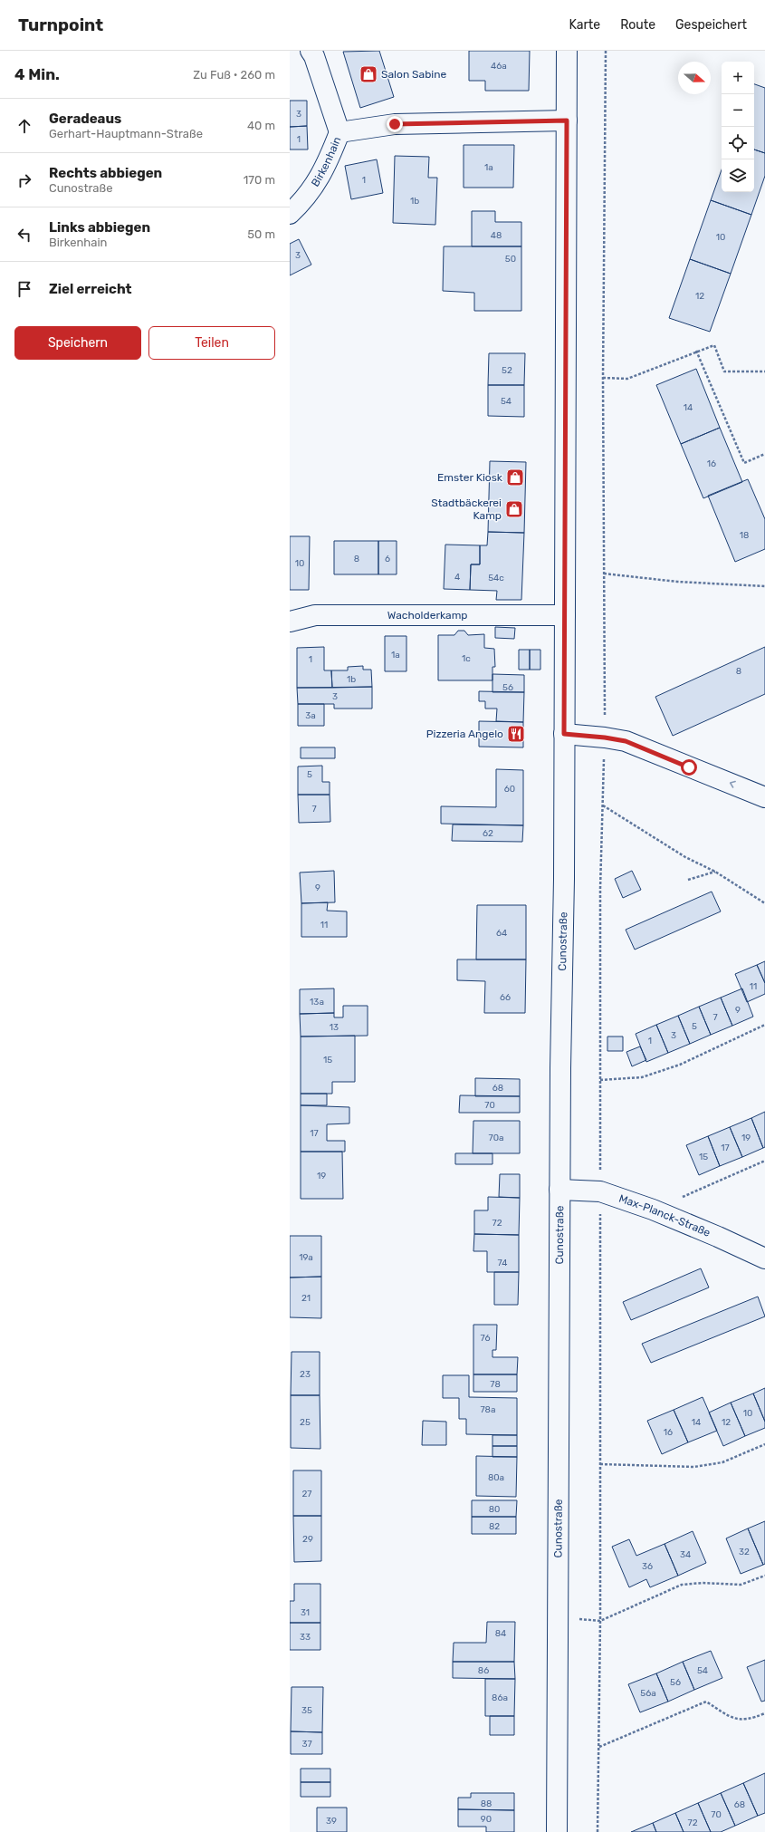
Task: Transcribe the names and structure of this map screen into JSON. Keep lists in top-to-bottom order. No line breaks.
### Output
{"streets":{"street":["Birkenhain","Wacholderkamp","Cunostraße","Max-Planck-Straße"]},"crossings":[["Birkenhain","Cunostraße"],["Wacholderkamp","Cunostraße"],["Cunostraße","Max-Planck-Straße"]],"places":{"shop":["Salon Sabine","Emster Kiosk","Stadtbäckerei Kamp"],"restaurant":["Pizzeria Angelo"]},"house_numbers":["46a","3","1","1a","1","1b","48","10","3","50","12","52","54","14","16","18","8","6","10","4","54c","1a","1c","1","8","1b","56","3","3a","5","60","7","62","9","11","64","11","66","13a","9","7","5","13","3","1","15","68","70","17","70a","19","17","15","19","72","19a","74","21","76","23","78","78a","10","25","14","12","16","80a","27","80","82","29","32","34","36","31","84","33","86","54","56","56a","86a","35","37","88","68","70","90","39","72"],"north":"right","page":{"header":"Turnpoint","nav":["Karte","Route","Gespeichert"],"heading":["4 Min.","Zu Fuß · 260 m"],"map_buttons":["+","−"],"list":[["Geradeaus","Gerhart-Hauptmann-Straße","40 m"],["Rechts abbiegen","Cunostraße","170 m"],["Links abbiegen","Birkenhain","50 m"],"Ziel erreicht"],"buttons":["Speichern","Teilen"]}}
